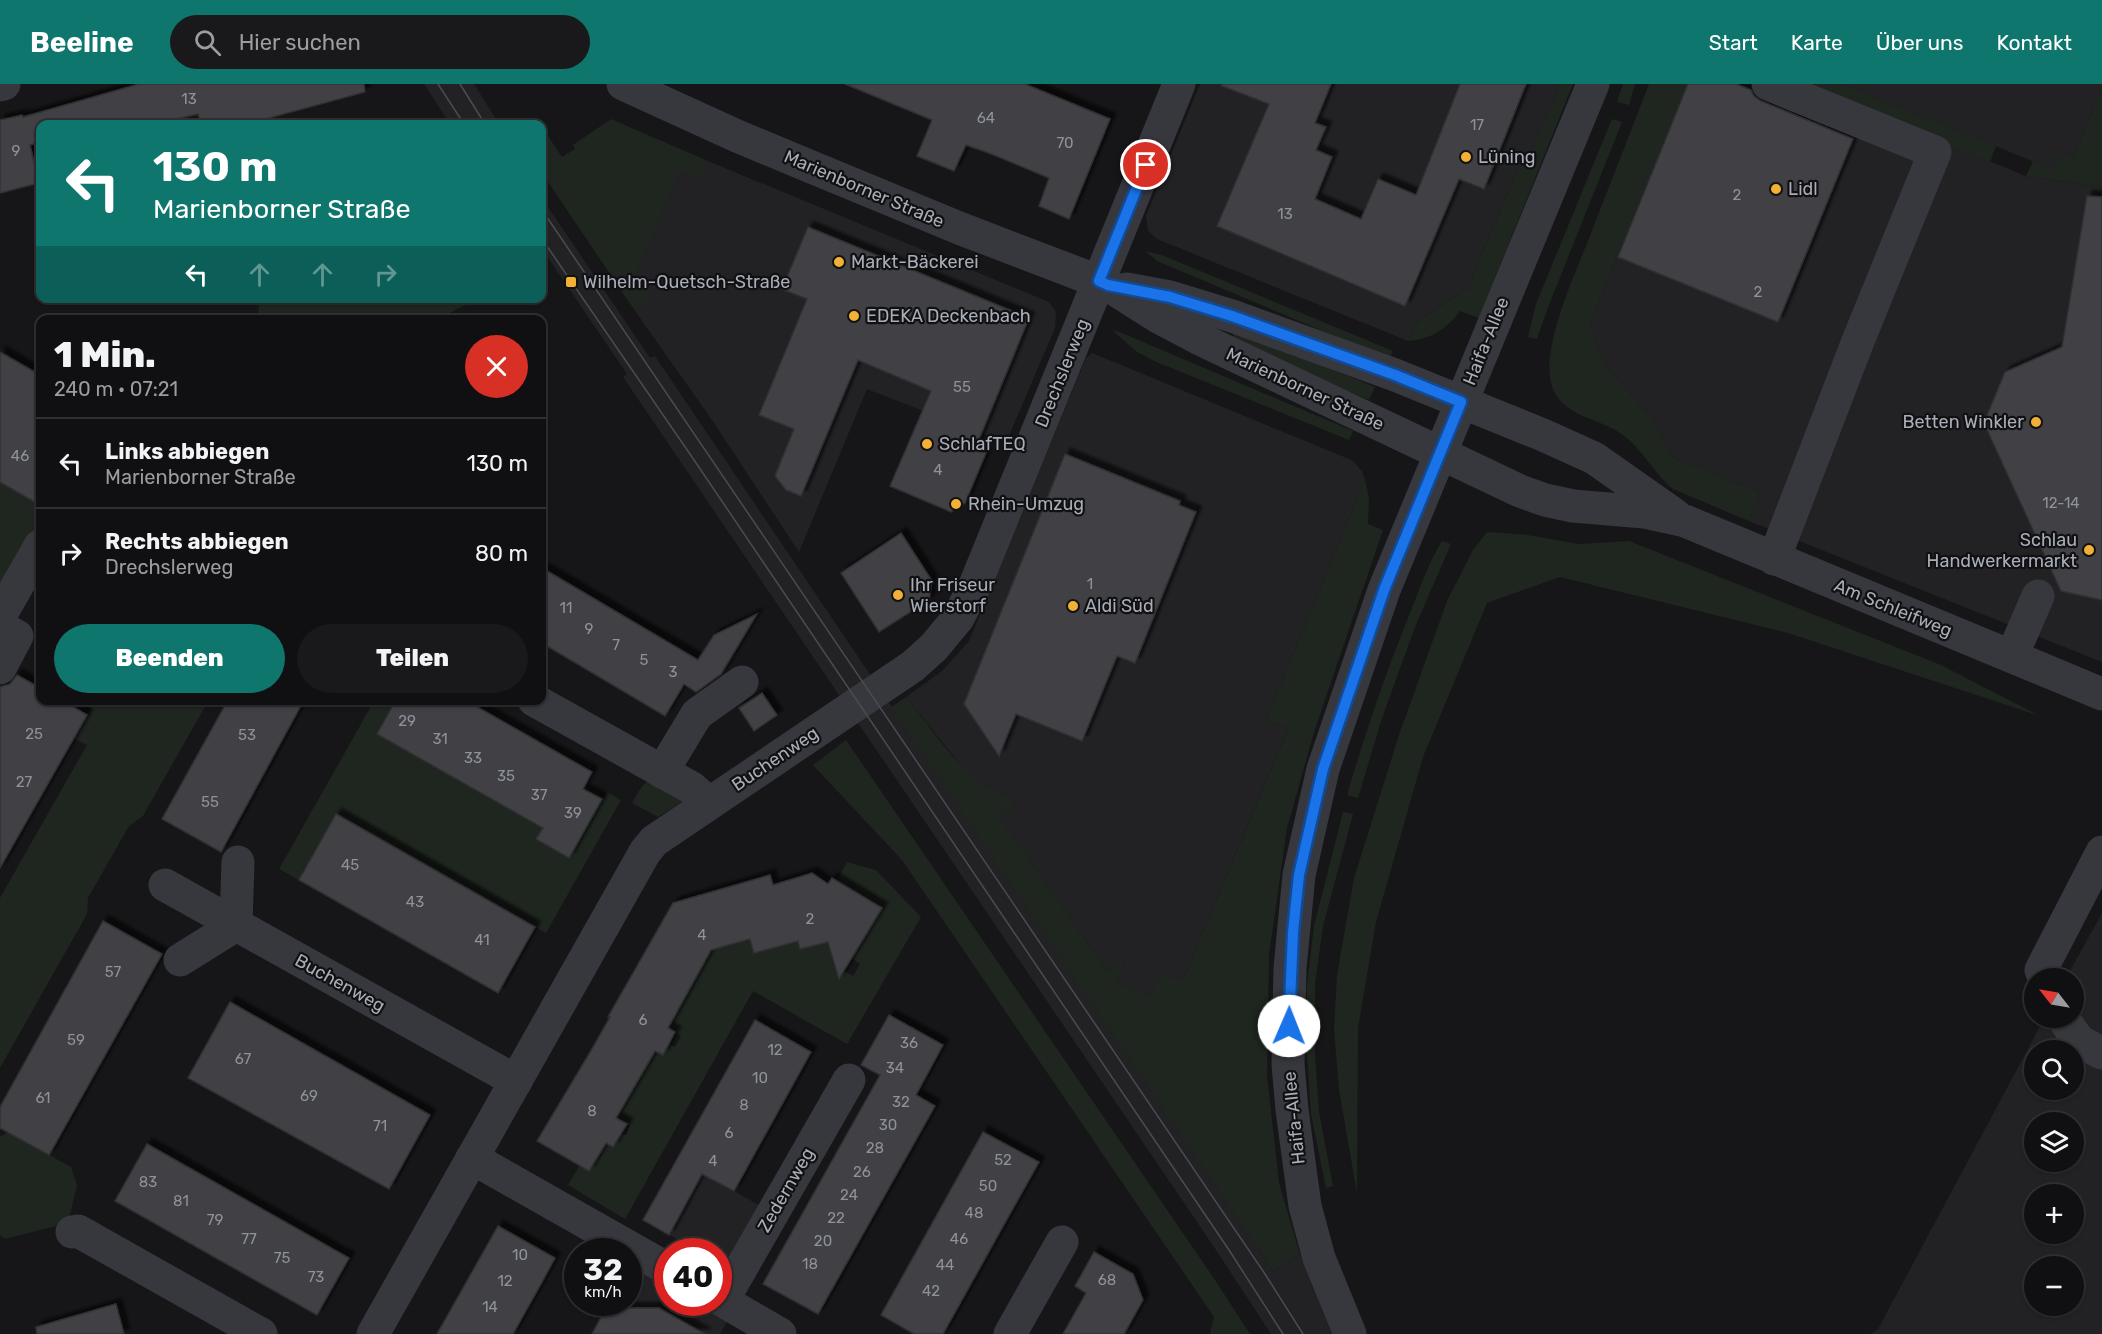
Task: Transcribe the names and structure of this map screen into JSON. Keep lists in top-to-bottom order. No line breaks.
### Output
{"streets":{"street":["Marienborner Straße","Haifa-Allee","Drechslerweg","Am Schleifweg","Buchenweg","Zedernweg"]},"crossings":[["Marienborner Straße","Haifa-Allee"],["Marienborner Straße","Drechslerweg"],["Marienborner Straße","Am Schleifweg"],["Haifa-Allee","Am Schleifweg"],["Drechslerweg","Buchenweg"]],"places":{"other":["Lüning","Lidl","Markt-Bäckerei","EDEKA Deckenbach","Betten Winkler","SchlafTEQ","Rhein-Umzug","Schlau Handwerkermarkt","Ihr Friseur Wierstorf","Aldi Süd"],"transit":["Wilhelm-Quetsch-Straße"]},"house_numbers":["13","64","17","70","9","2","13","2","55","46","4","12-14","1","11","9","7","5","3","29","25","53","31","33","35","27","37","55","39","45","43","2","4","41","57","6","59","36","12","67","34","10","69","61","32","8","8","30","71","6","28","52","4","26","83","50","24","81","48","22","79","77","46","20","10","75","18","44","73","68","12","42","14"],"north":"top left","page":{"header":"Beeline","search":"Hier suchen","nav":["Start","Karte","Über uns","Kontakt"],"turn":["130 m","Marienborner Straße"],"heading":["1 Min.","240 m · 07:21"],"list":[{"name":"Links abbiegen","note":"Marienborner Straße","value":"130 m"},{"name":"Rechts abbiegen","note":"Drechslerweg","value":"80 m"}],"buttons":["Beenden","Teilen"],"map_buttons":["+","−"],"speed":"32 km/h","limit":"40"}}
